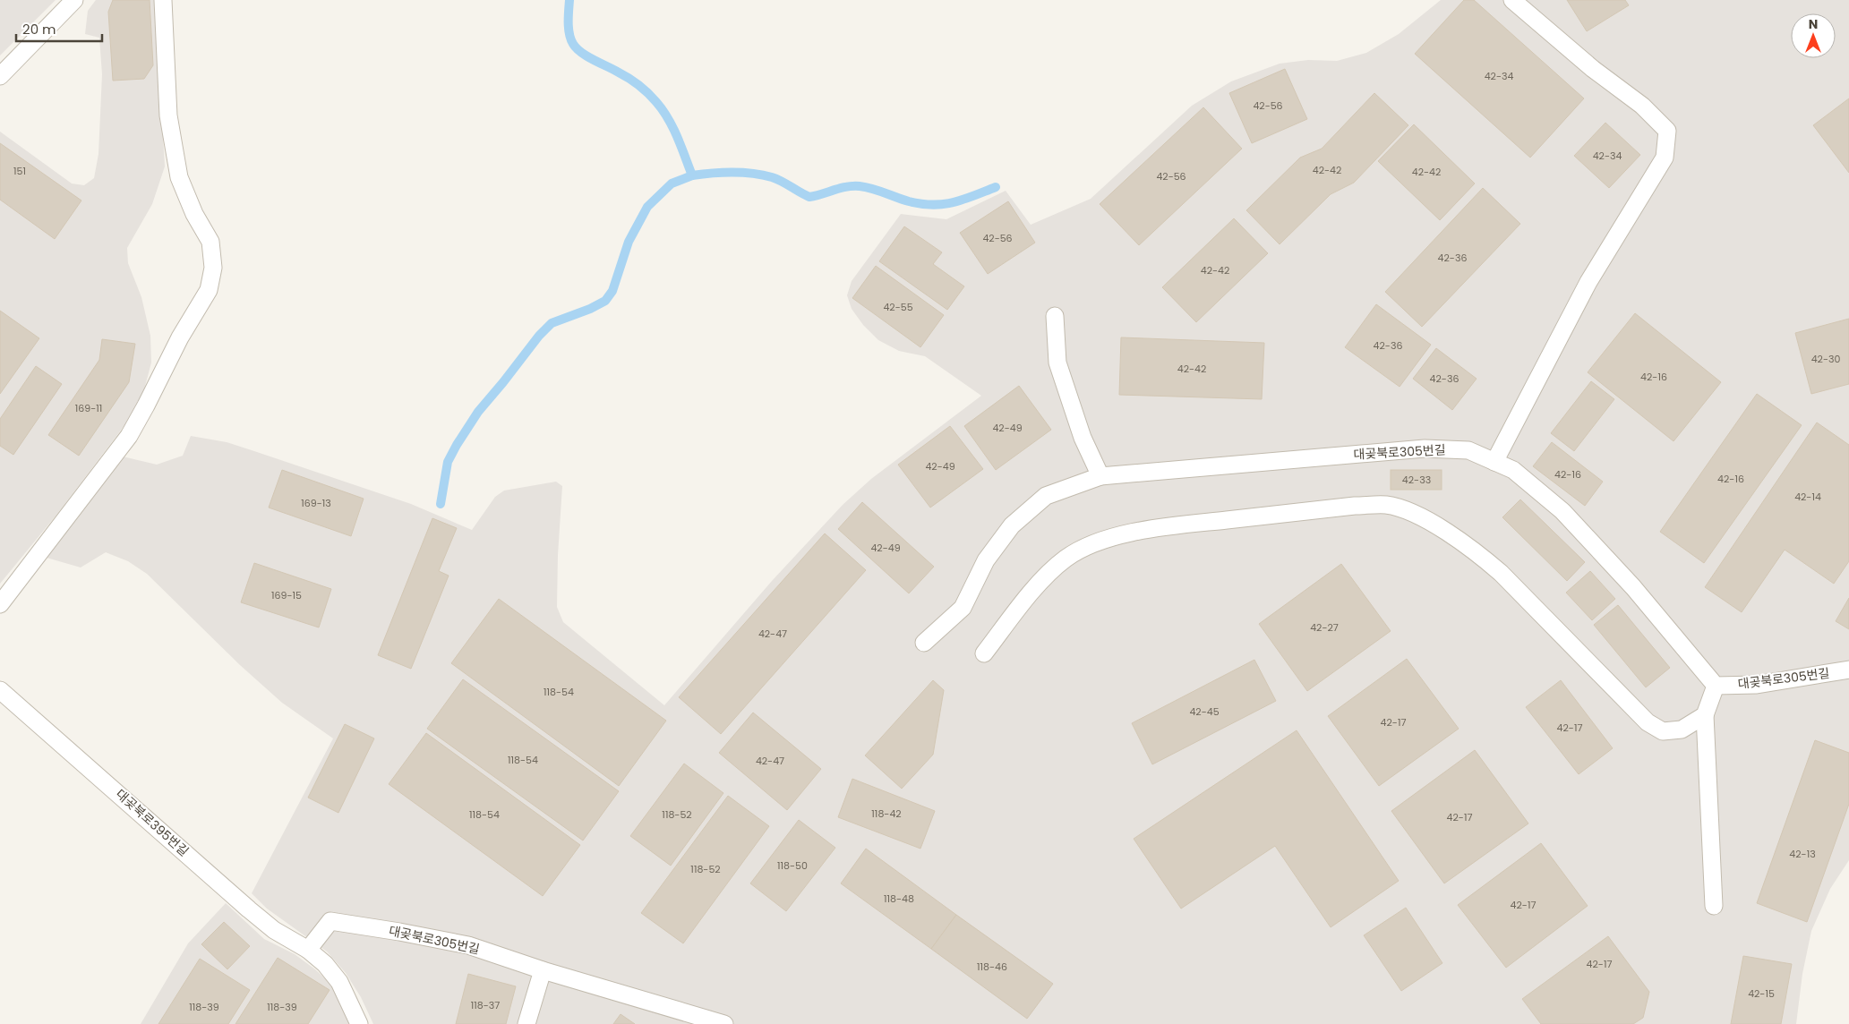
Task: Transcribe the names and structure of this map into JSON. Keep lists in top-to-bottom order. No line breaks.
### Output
{"streets":{"lane":["대곶북로305번길","대곶북로395번길"]},"crossings":[["대곶북로305번길","대곶북로395번길"]],"house_numbers":["42-34","42-56","42-34","42-42","151","42-42","42-56","42-56","42-36","42-42","42-55","42-36","42-30","42-42","42-16","42-36","169-11","42-49","42-49","42-16","42-16","42-33","42-14","169-13","42-49","169-15","42-27","42-47","118-54","42-45","42-17","42-17","118-54","42-47","118-42","118-54","118-52","42-17","42-13","118-50","118-52","118-48","42-17","42-17","118-46","42-15","118-37","118-39","118-39"],"scale_bar":"20 m","north":"top"}
